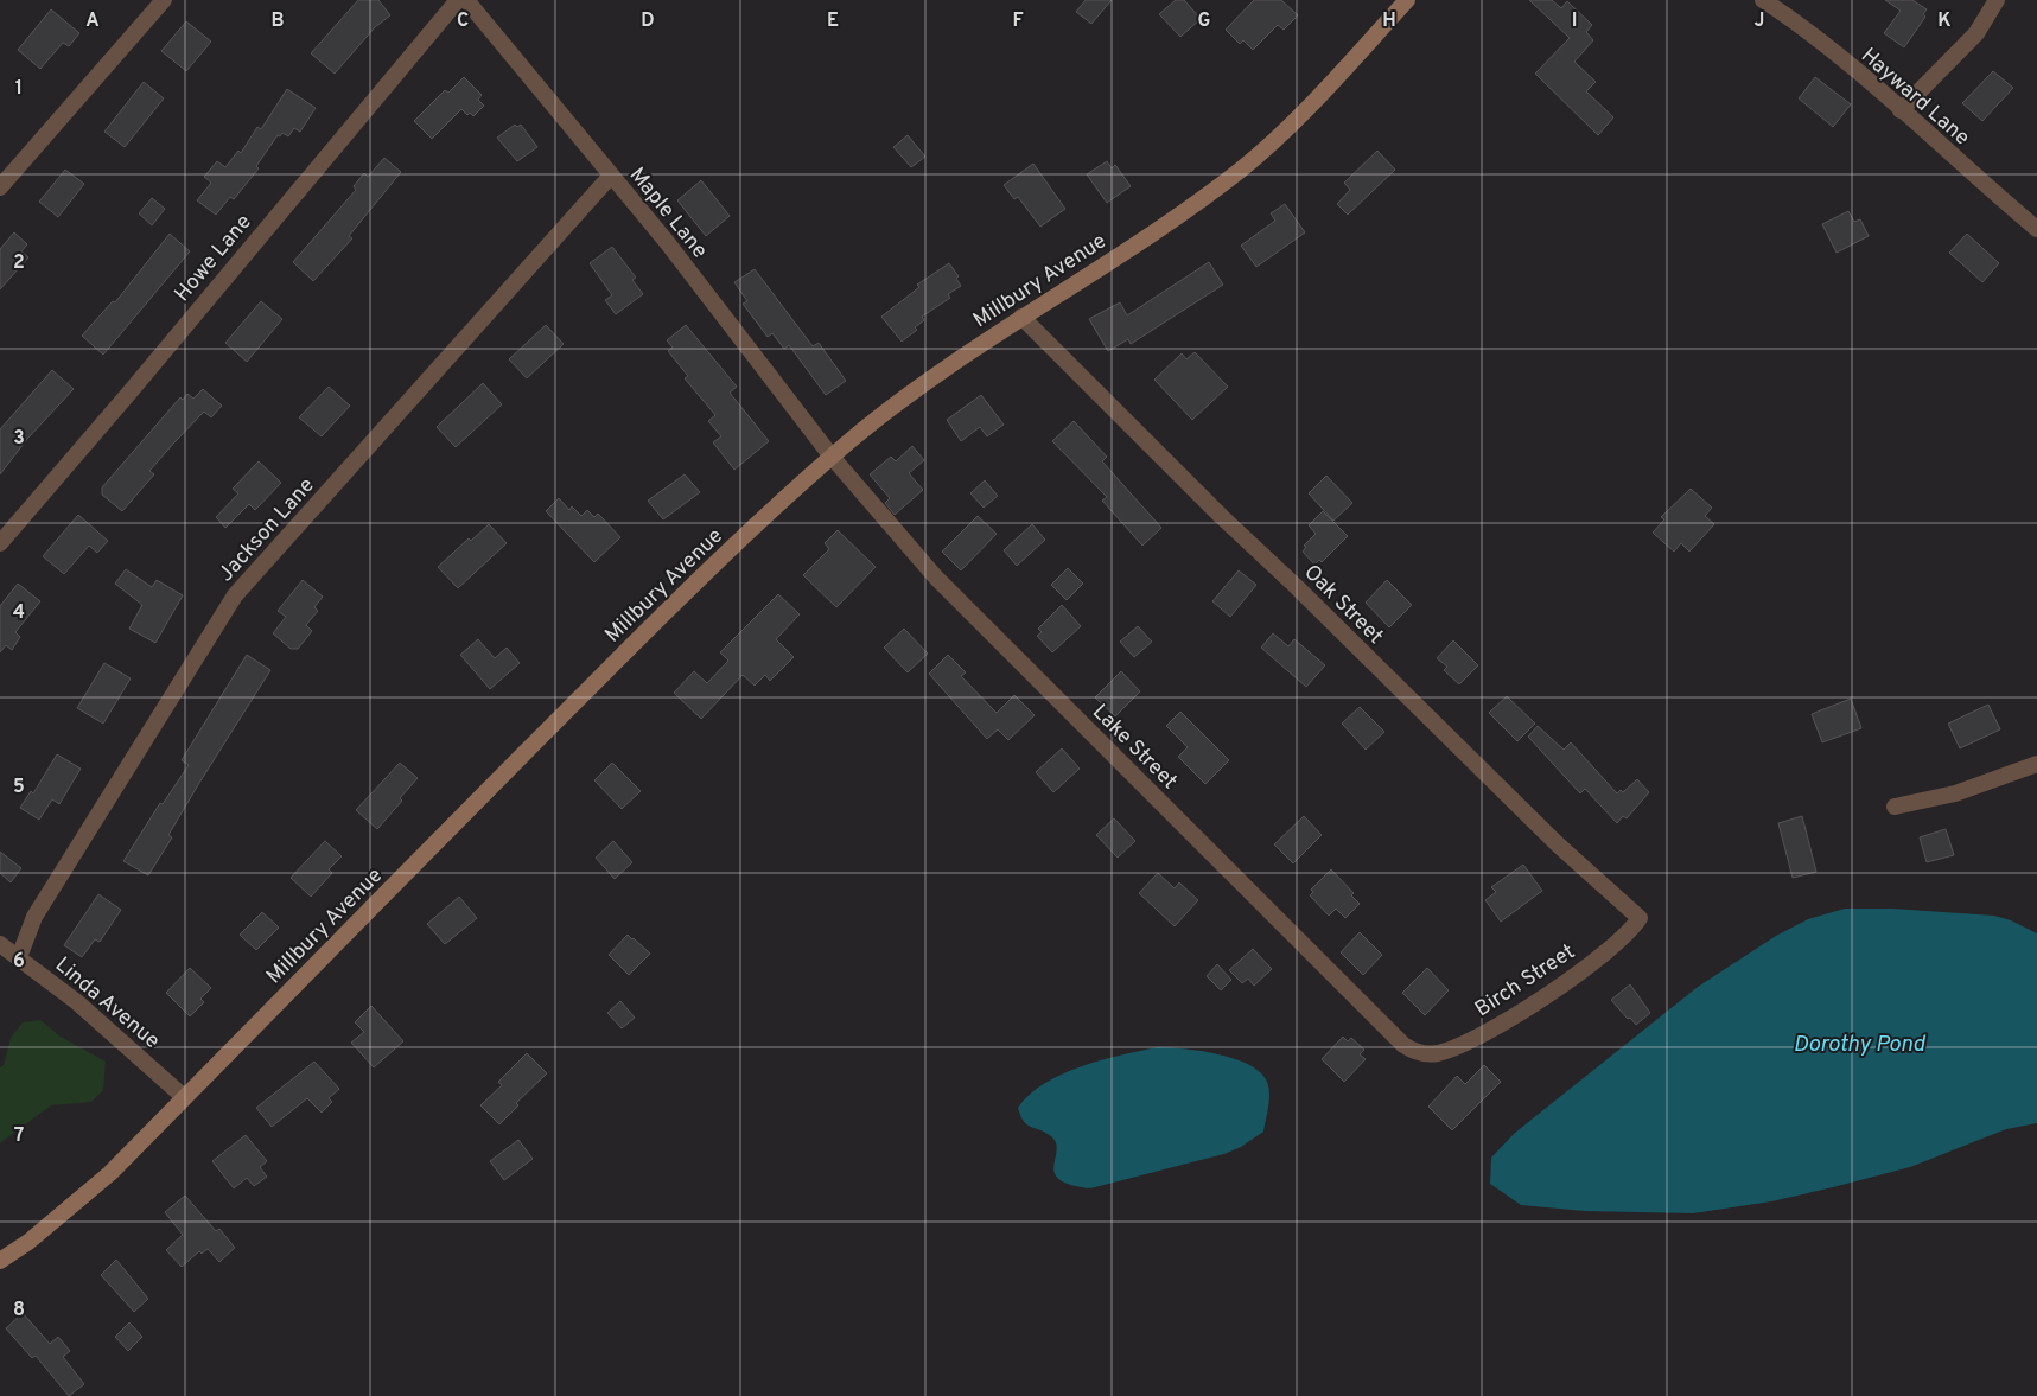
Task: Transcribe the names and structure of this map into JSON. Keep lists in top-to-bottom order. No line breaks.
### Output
{"streets":{"main road":["Millbury Avenue"],"street":["Hayward Lane","Maple Lane","Howe Lane","Jackson Lane","Oak Street","Lake Street","Birch Street","Linda Avenue"]},"crossings":[["Maple Lane","Millbury Avenue"],["Maple Lane","Jackson Lane"],["Maple Lane","Lake Street"],["Millbury Avenue","Oak Street"],["Millbury Avenue","Lake Street"],["Millbury Avenue","Linda Avenue"],["Jackson Lane","Linda Avenue"],["Oak Street","Birch Street"],["Lake Street","Birch Street"]],"water":["Dorothy Pond"],"grid":{"columns":["A","B","C","D","E","F","G","H","I","J","K"],"rows":["1","2","3","4","5","6","7","8"]}}
